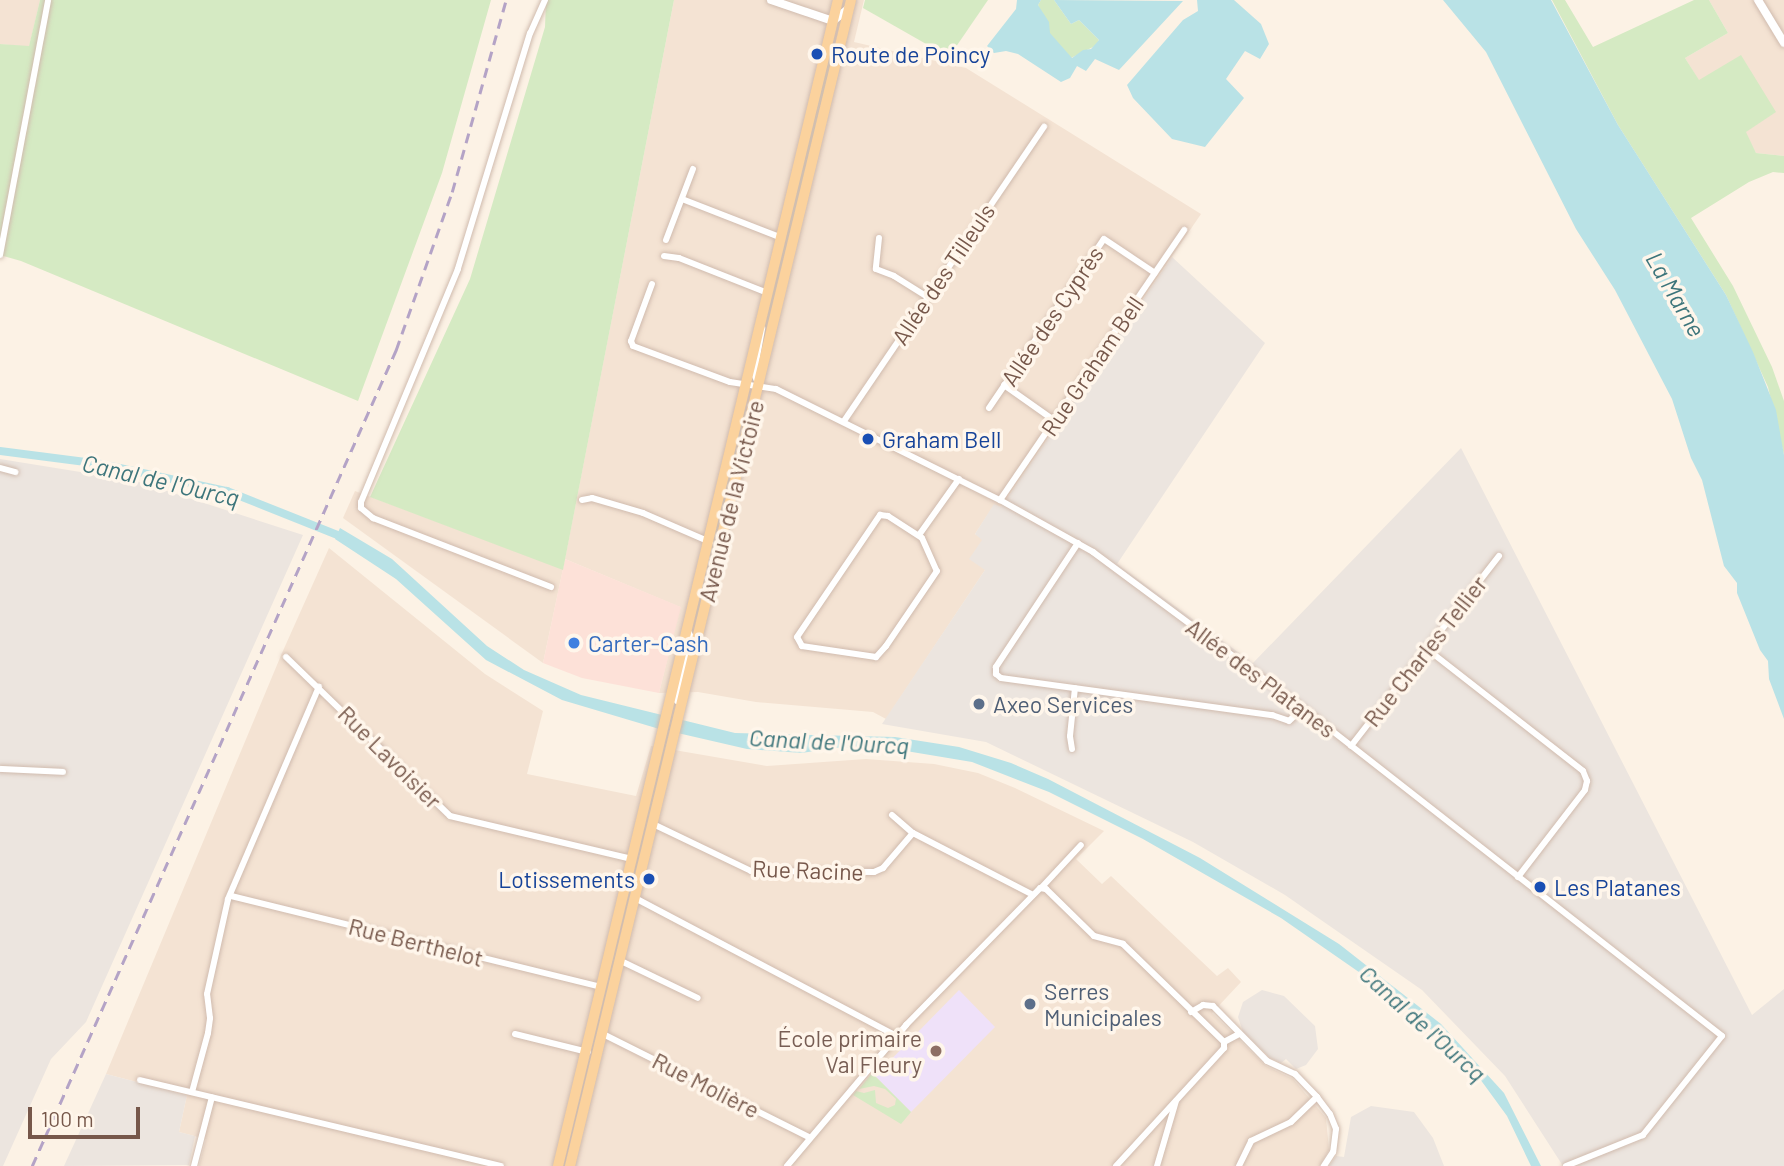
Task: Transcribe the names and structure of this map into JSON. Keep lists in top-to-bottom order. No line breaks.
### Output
{"streets":{"main road":["Avenue de la Victoire"],"street":["Allée des Tilleuls","Allée des Cyprès","Rue Graham Bell","Rue Charles Tellier","Allée des Platanes","Rue Lavoisier","Rue Racine","Rue Berthelot","Rue Molière"]},"crossings":[["Allée des Tilleuls","Allée des Platanes"],["Allée des Cyprès","Rue Graham Bell"],["Rue Graham Bell","Allée des Platanes"],["Avenue de la Victoire","Allée des Platanes"],["Avenue de la Victoire","Rue Lavoisier"],["Avenue de la Victoire","Rue Racine"],["Avenue de la Victoire","Rue Berthelot"],["Avenue de la Victoire","Rue Molière"],["Rue Charles Tellier","Allée des Platanes"]],"water":["La Marne","Canal de l'Ourcq"],"places":["Route de Poincy","Graham Bell","Carter-Cash","Axeo Services","Lotissements","Les Platanes","Serres Municipales","École primaire Val Fleury"],"scale_bar":"100 m"}
